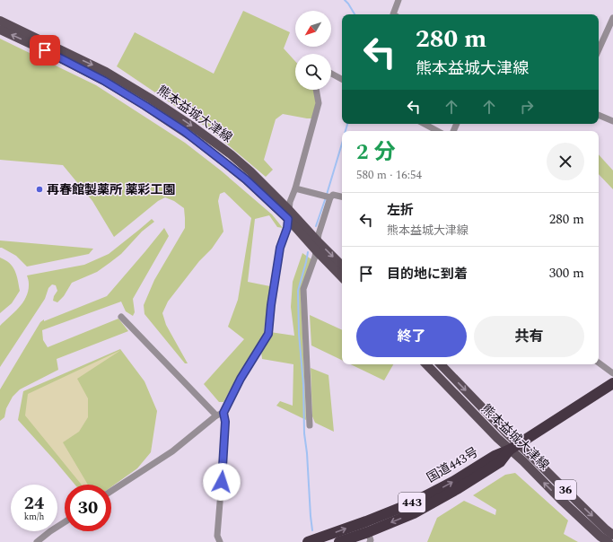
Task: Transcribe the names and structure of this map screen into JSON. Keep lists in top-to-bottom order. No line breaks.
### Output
{"streets":{"highway":["国道443号","443"],"main road":["熊本益城大津線","36"]},"crossings":[["熊本益城大津線","国道443号"]],"places":["再春館製薬所 薬彩工園"],"north":"bottom left","page":{"turn":["280 m","熊本益城大津線"],"heading":["2 分","580 m · 16:54"],"list":[{"name":"左折","note":"熊本益城大津線","value":"280 m"},{"name":"目的地に到着","value":"300 m"}],"buttons":["終了","共有"],"speed":"24 km/h","limit":"30"}}
